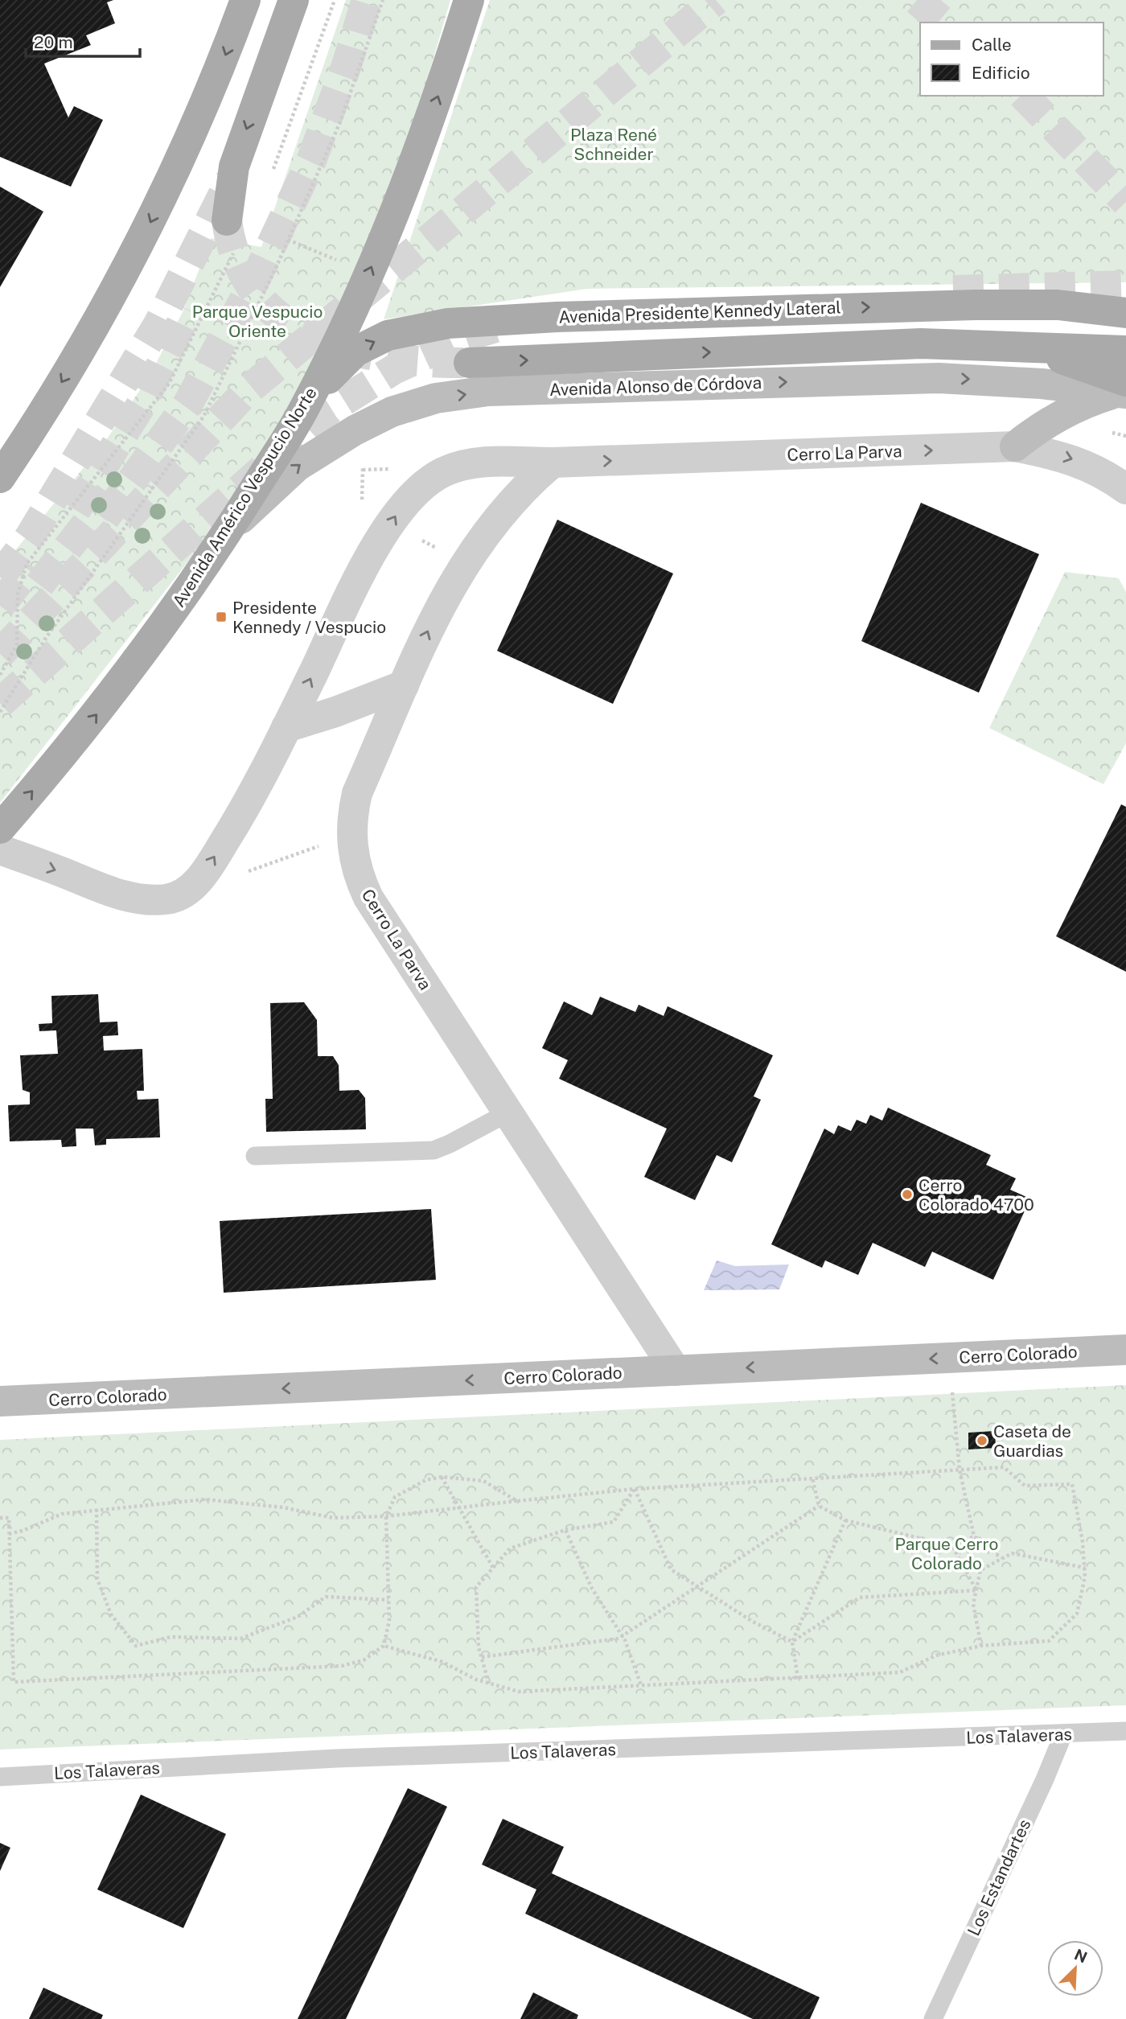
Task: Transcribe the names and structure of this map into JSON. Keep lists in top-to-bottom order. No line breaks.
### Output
{"streets":{"main road":["Avenida Presidente Kennedy Lateral","Avenida Américo Vespucio Norte"],"street":["Avenida Alonso de Córdova","Cerro La Parva","Cerro Colorado"],"lane":["Los Talaveras","Los Estandartes"]},"crossings":[["Avenida Presidente Kennedy Lateral","Avenida Américo Vespucio Norte"],["Avenida Alonso de Córdova","Avenida Américo Vespucio Norte"],["Cerro La Parva","Cerro Colorado"],["Los Talaveras","Los Estandartes"]],"one_way":["Avenida Alonso de Córdova","Cerro La Parva","Cerro Colorado"],"parks":["Plaza René Schneider","Parque Vespucio Oriente","Parque Cerro Colorado"],"places":{"transit":["Presidente Kennedy / Vespucio"],"other":["Cerro Colorado 4700","Caseta de Guardias"]},"legend":["Calle","Edificio"],"scale_bar":"20 m","north":"top right"}
